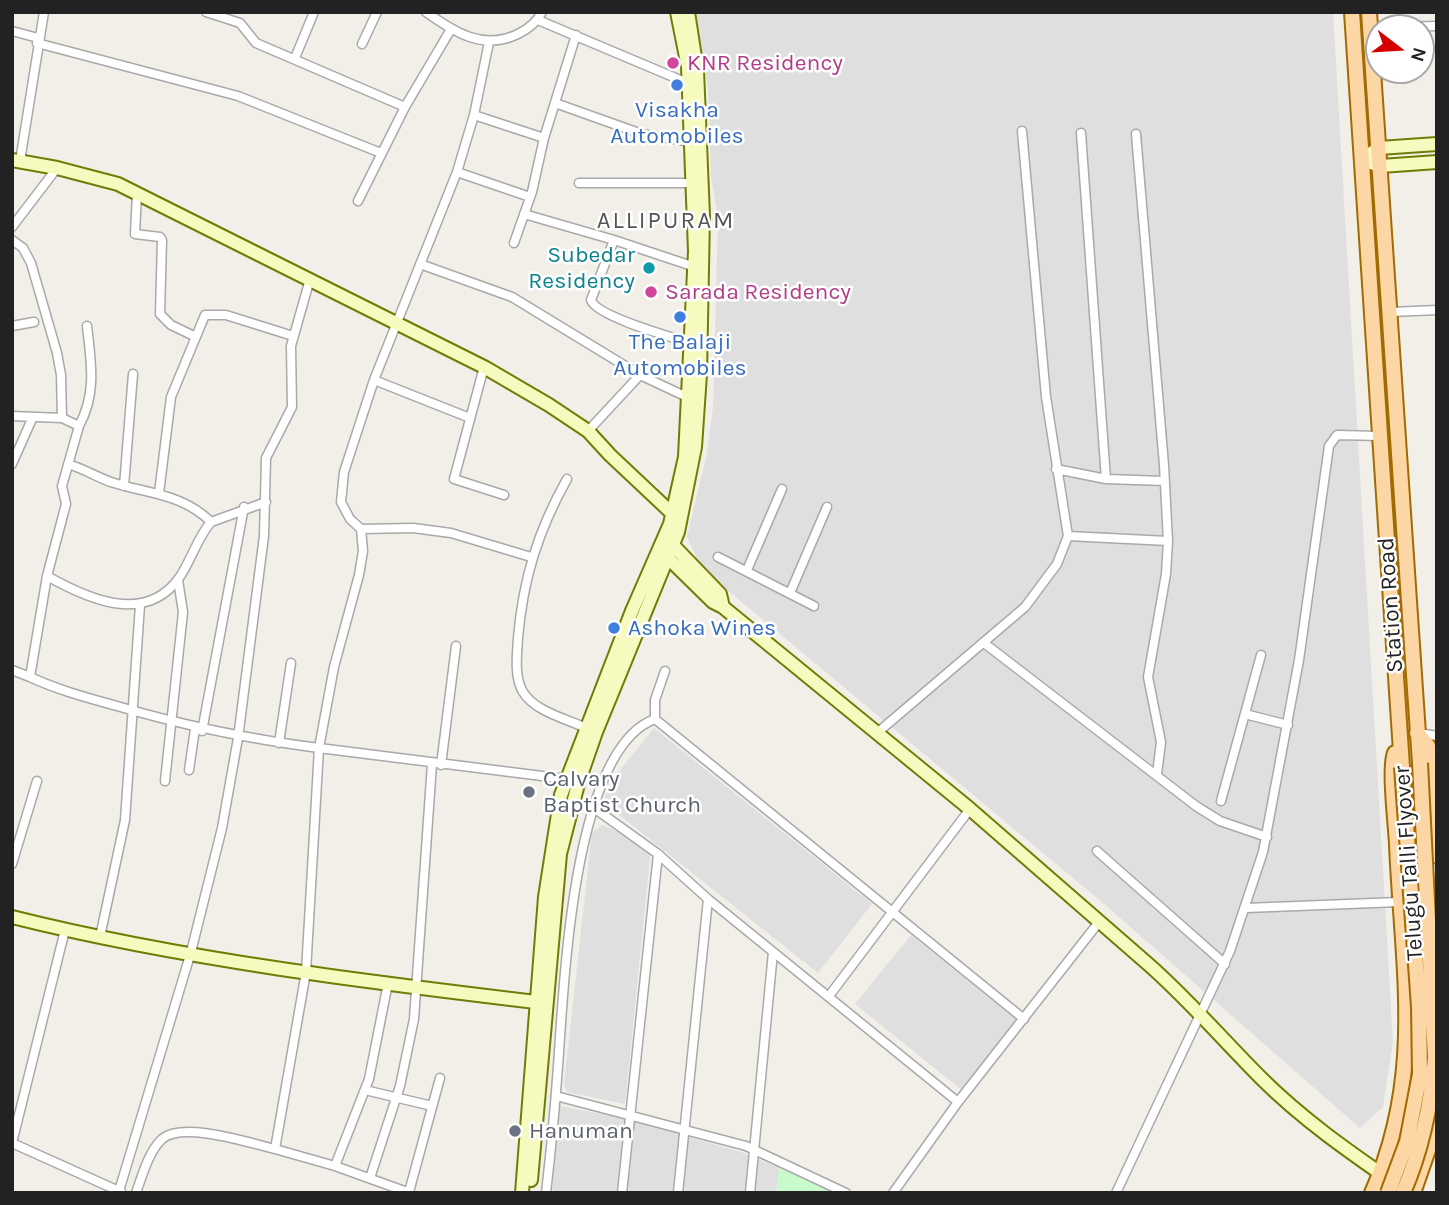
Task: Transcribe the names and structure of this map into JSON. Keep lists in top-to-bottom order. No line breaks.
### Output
{"streets":{"main road":["Station Road","Telugu Talli Flyover"]},"crossings":[["Station Road","Telugu Talli Flyover"]],"districts":["ALLIPURAM"],"places":["KNR Residency","Visakha Automobiles","Subedar Residency","Sarada Residency","The Balaji Automobiles","Ashoka Wines","Calvary Baptist Church","Hanuman"],"north":"right"}
